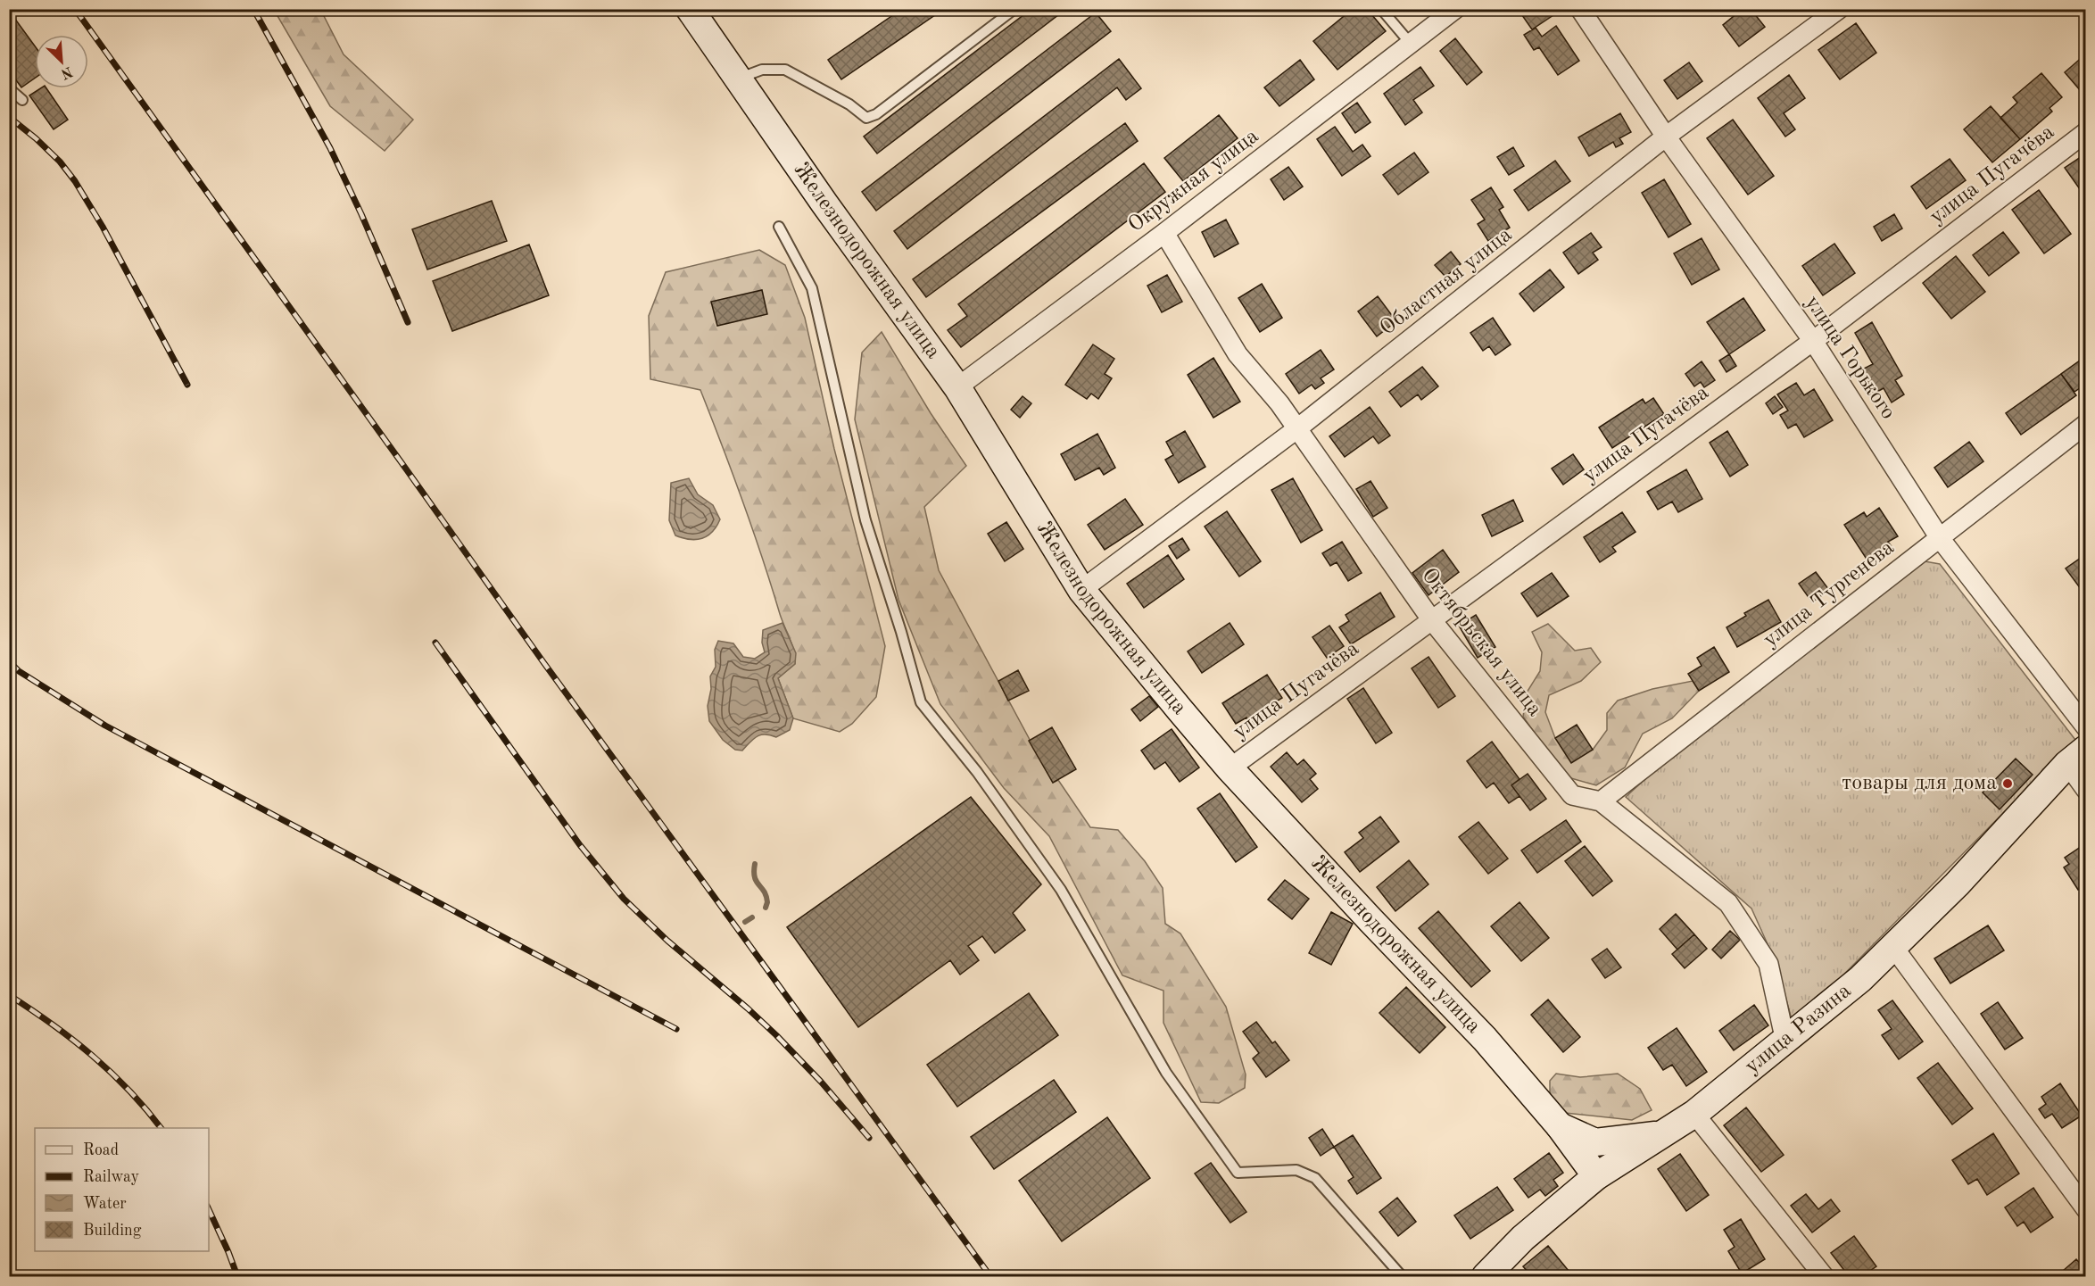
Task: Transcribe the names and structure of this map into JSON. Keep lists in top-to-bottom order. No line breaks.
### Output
{"streets":{"street":["улица Пугачёва","Окружная улица","Железнодорожная улица","Областная улица","улица Горького","улица Тургенева","Октябрьская улица","улица Разина"]},"crossings":[["улица Пугачёва","Железнодорожная улица"],["улица Пугачёва","улица Горького"],["улица Пугачёва","Октябрьская улица"],["Окружная улица","Железнодорожная улица"],["Окружная улица","Октябрьская улица"],["Железнодорожная улица","Областная улица"],["Железнодорожная улица","улица Разина"],["Областная улица","улица Горького"],["Областная улица","Октябрьская улица"],["улица Горького","улица Тургенева"],["улица Тургенева","Октябрьская улица"],["Октябрьская улица","улица Разина"]],"places":["товары для дома"],"legend":["Road","Railway","Water","Building"],"north":"bottom right"}
